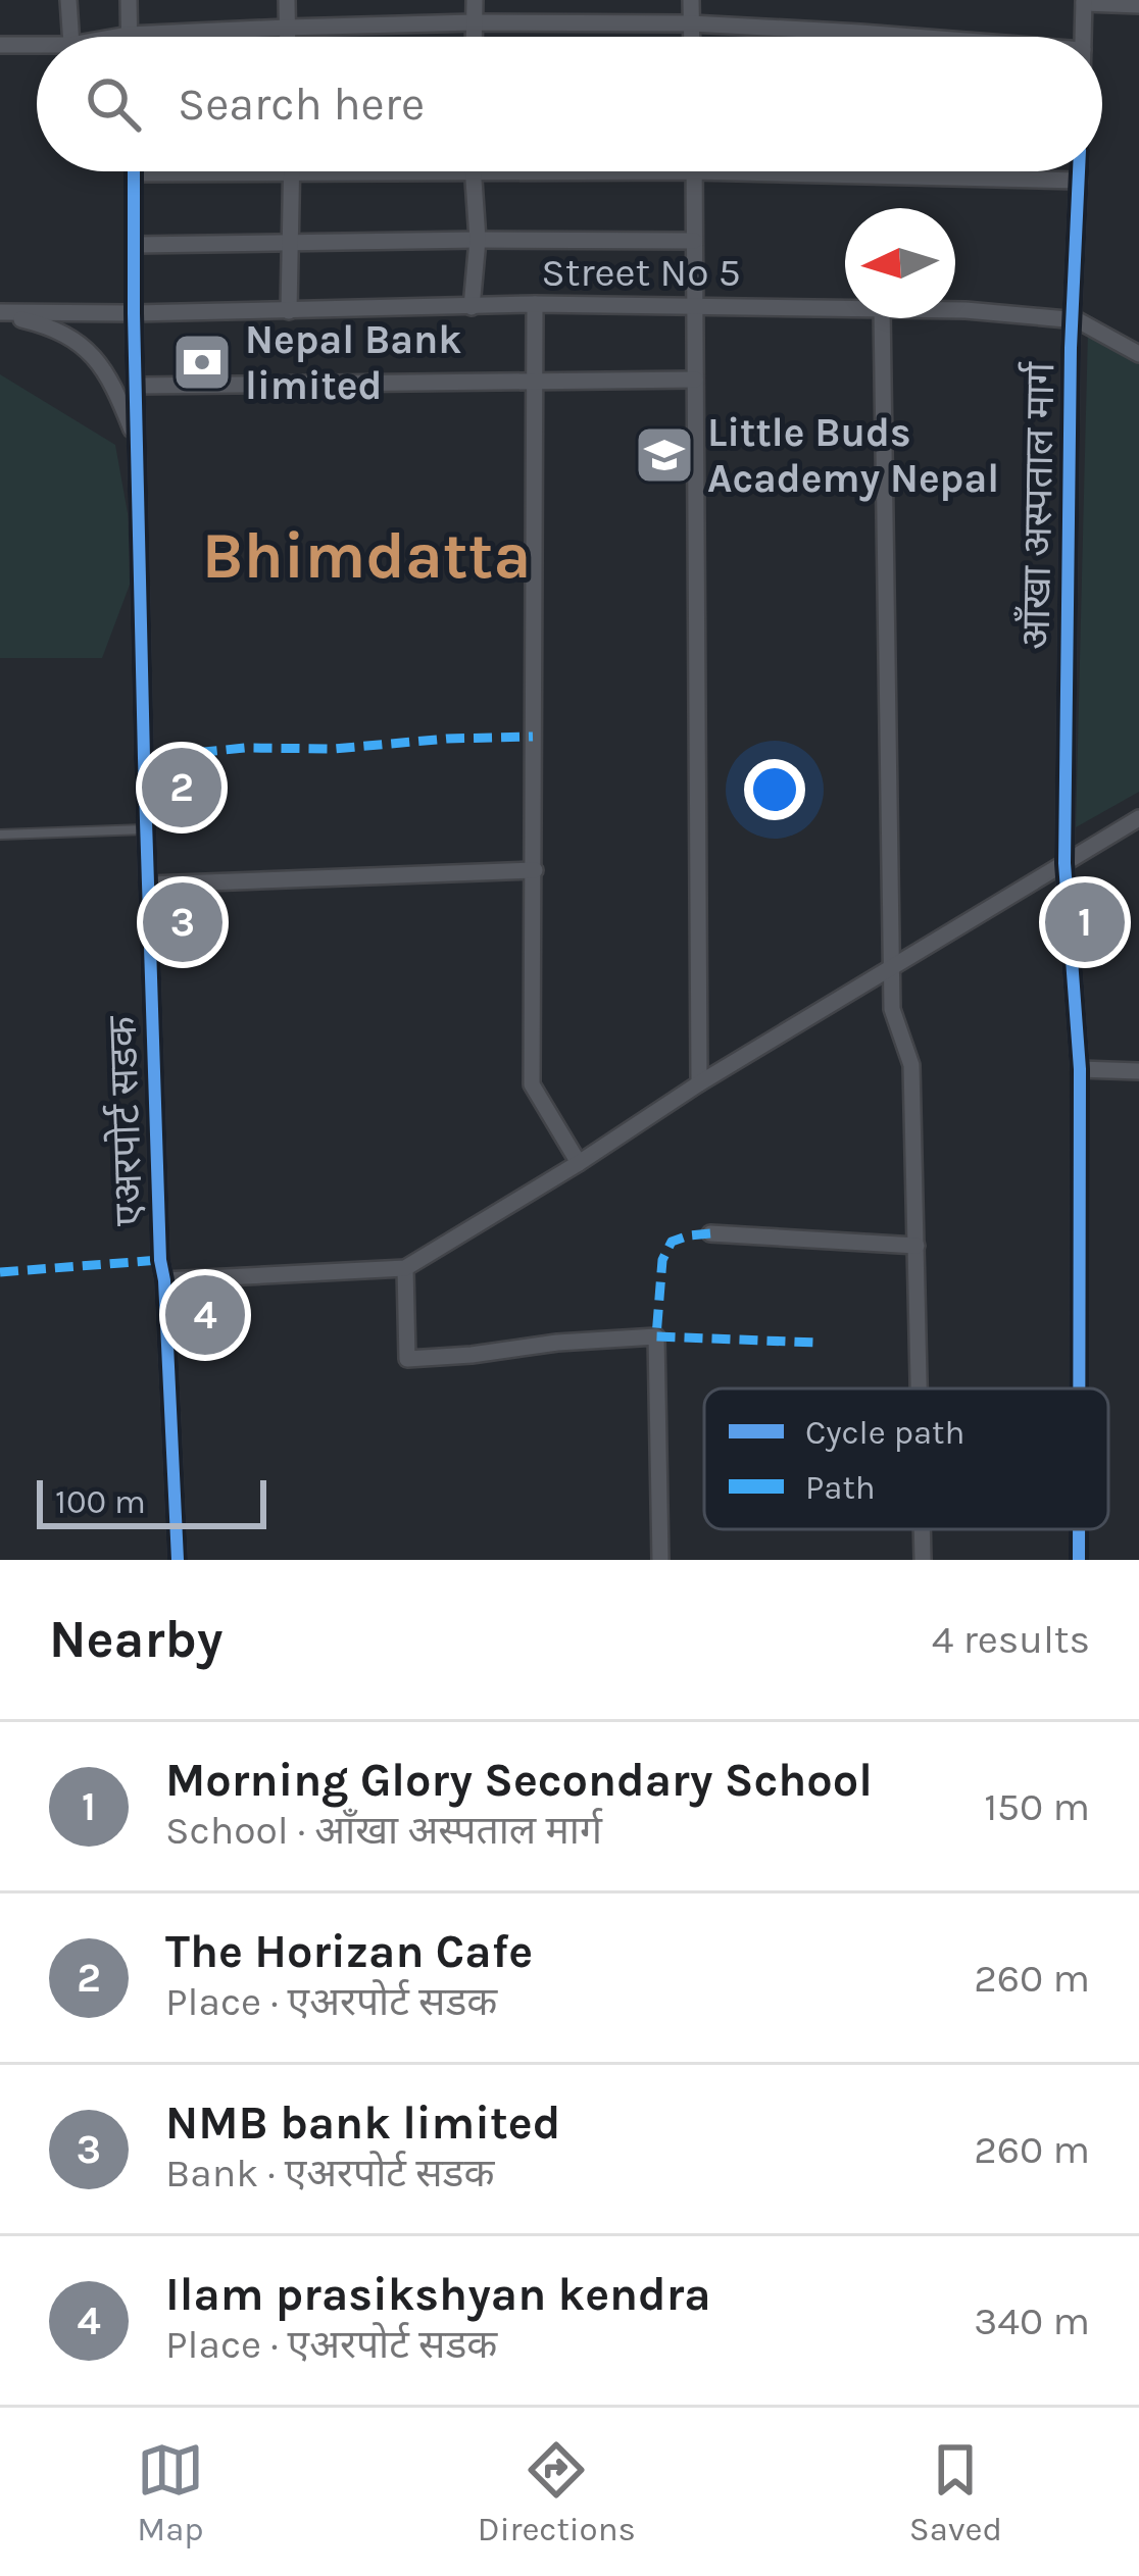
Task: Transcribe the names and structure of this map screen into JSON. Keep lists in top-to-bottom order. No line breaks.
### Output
{"streets":{"street":["Street No 5","आँखा अस्पताल मार्ग","एअरपोर्ट सडक"]},"crossings":[["Street No 5","आँखा अस्पताल मार्ग"],["Street No 5","एअरपोर्ट सडक"]],"districts":["Bhimdatta"],"places":{"bank":["Nepal Bank limited"],"school or university":["Little Buds Academy Nepal"]},"legend":["Cycle path","Path"],"scale_bar":"100 m","north":"left","page":{"search":"Search here","pins":["2","1","3","4"],"scale":"100 m","heading":["Nearby","4 results"],"list":[{"mark":"1","name":"Morning Glory Secondary School","note":"School · आँखा अस्पताल मार्ग","value":"150 m"},{"mark":"2","name":"The Horizan Cafe","note":"Place · एअरपोर्ट सडक","value":"260 m"},{"mark":"3","name":"NMB bank limited","note":"Bank · एअरपोर्ट सडक","value":"260 m"},{"mark":"4","name":"Ilam prasikshyan kendra","note":"Place · एअरपोर्ट सडक","value":"340 m"}],"nav":["Map","Directions","Saved"]}}
